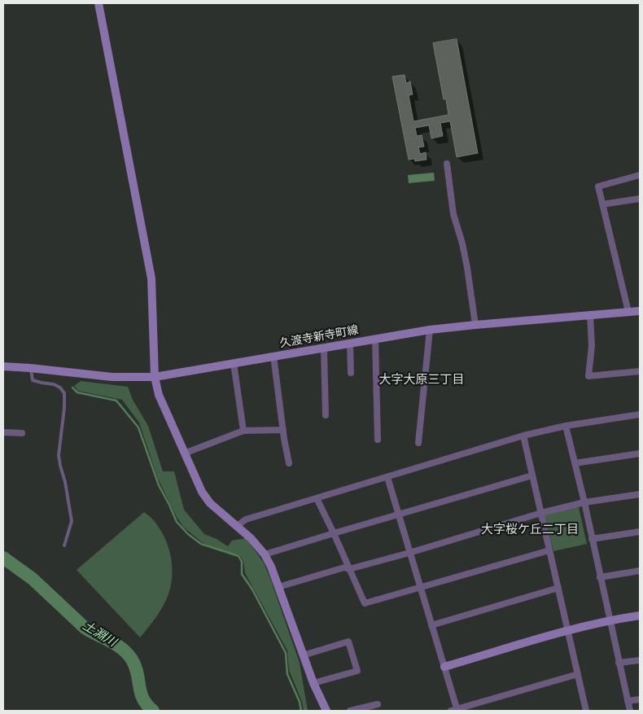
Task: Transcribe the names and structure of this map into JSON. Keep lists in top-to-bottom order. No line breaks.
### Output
{"streets":{"street":["久渡寺新寺町線"]},"districts":["大字大原三丁目","大字桜ケ丘二丁目"],"water":["土淵川"]}
